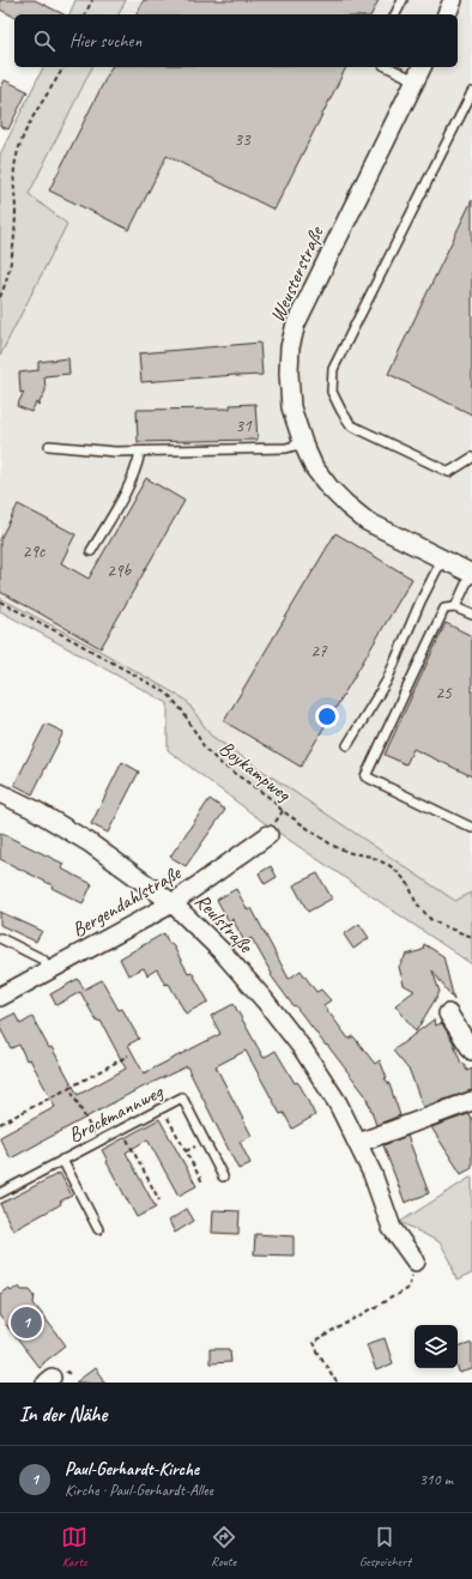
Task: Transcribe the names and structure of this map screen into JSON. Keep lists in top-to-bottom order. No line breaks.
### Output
{"streets":{"street":["Weusterstraße","Bergendahlstraße","Reulstraße"],"lane":["Brockmannweg"],"path":["Boykampweg"]},"crossings":[["Bergendahlstraße","Reulstraße"]],"house_numbers":["33","31","29c","29b","27","25"],"page":{"search":"Hier suchen","pins":"1","heading":"In der Nähe","list":[{"mark":"1","name":"Paul-Gerhardt-Kirche","note":"Kirche · Paul-Gerhardt-Allee","value":"310 m"}],"nav":["Karte","Route","Gespeichert"]}}
